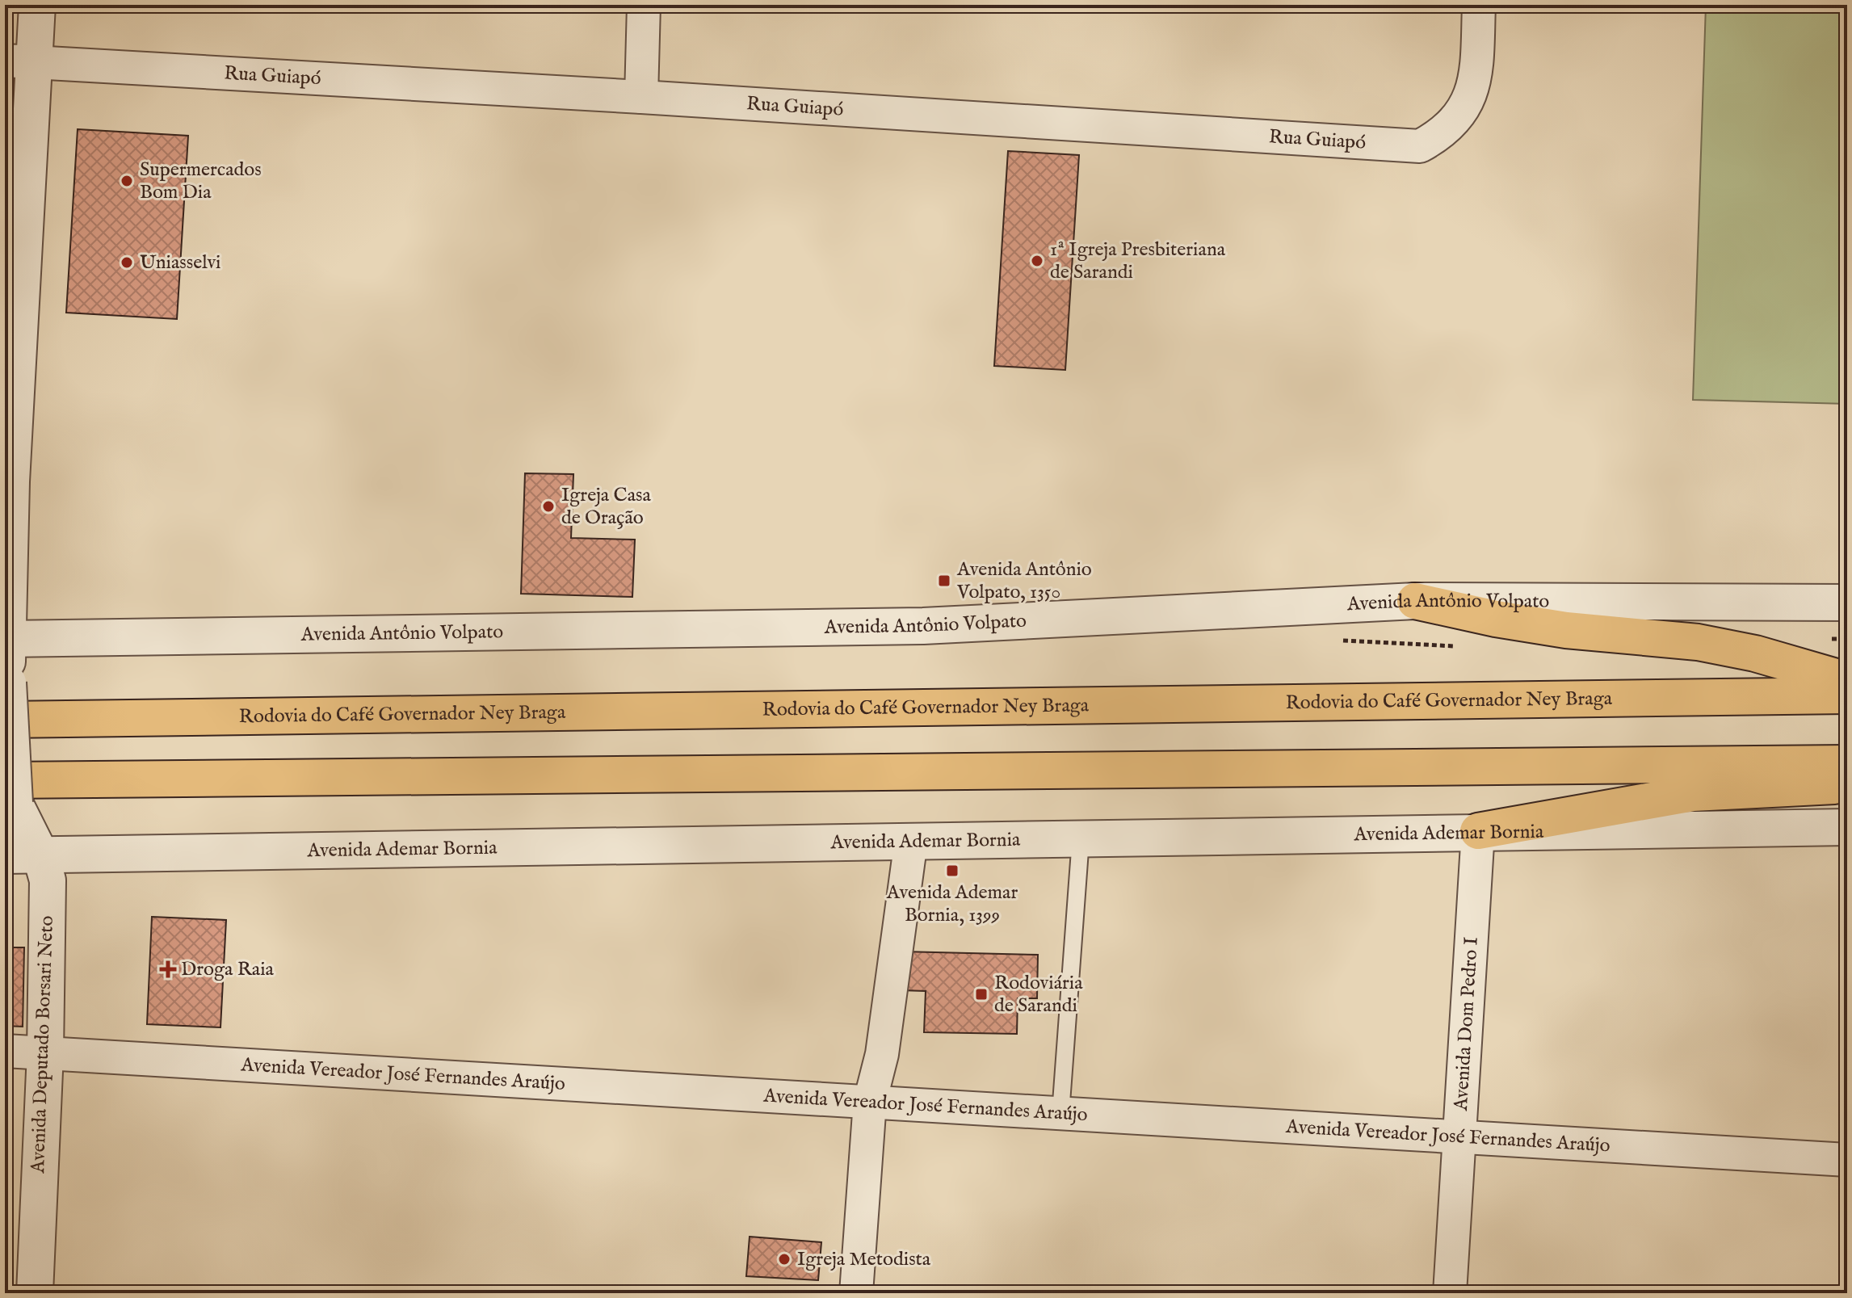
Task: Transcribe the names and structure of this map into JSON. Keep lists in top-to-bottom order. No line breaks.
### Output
{"streets":{"highway":["Rodovia do Café Governador Ney Braga"],"street":["Rua Guiapó","Avenida Antônio Volpato","Avenida Ademar Bornia","Avenida Dom Pedro I","Avenida Deputado Borsari Neto","Avenida Vereador José Fernandes Araújo"]},"crossings":[["Avenida Ademar Bornia","Avenida Dom Pedro I"],["Avenida Ademar Bornia","Avenida Deputado Borsari Neto"],["Avenida Dom Pedro I","Avenida Vereador José Fernandes Araújo"],["Avenida Deputado Borsari Neto","Avenida Vereador José Fernandes Araújo"]],"places":{"other":["Supermercados Bom Dia","1ª Igreja Presbiteriana de Sarandi","Uniasselvi","Igreja Casa de Oração","Igreja Metodista"],"transit":["Avenida Antônio Volpato, 1350","Avenida Ademar Bornia, 1399","Rodoviária de Sarandi"],"health":["Droga Raia"]}}
